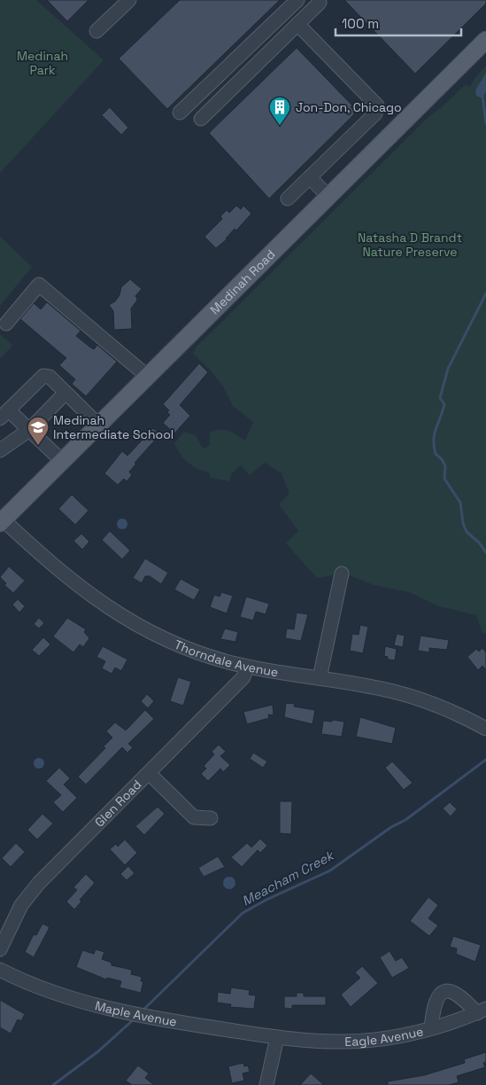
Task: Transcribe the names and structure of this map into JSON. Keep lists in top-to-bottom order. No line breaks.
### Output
{"streets":{"main road":["Medinah Road"],"street":["Thorndale Avenue","Glen Road","Maple Avenue","Eagle Avenue"]},"crossings":[["Medinah Road","Thorndale Avenue"],["Thorndale Avenue","Glen Road"],["Maple Avenue","Eagle Avenue"]],"water":["Meacham Creek"],"parks":["Medinah Park","Natasha D Brandt Nature Preserve"],"places":{"building":["Jon-Don, Chicago"],"school or university":["Medinah Intermediate School"]},"scale_bar":"100 m"}
